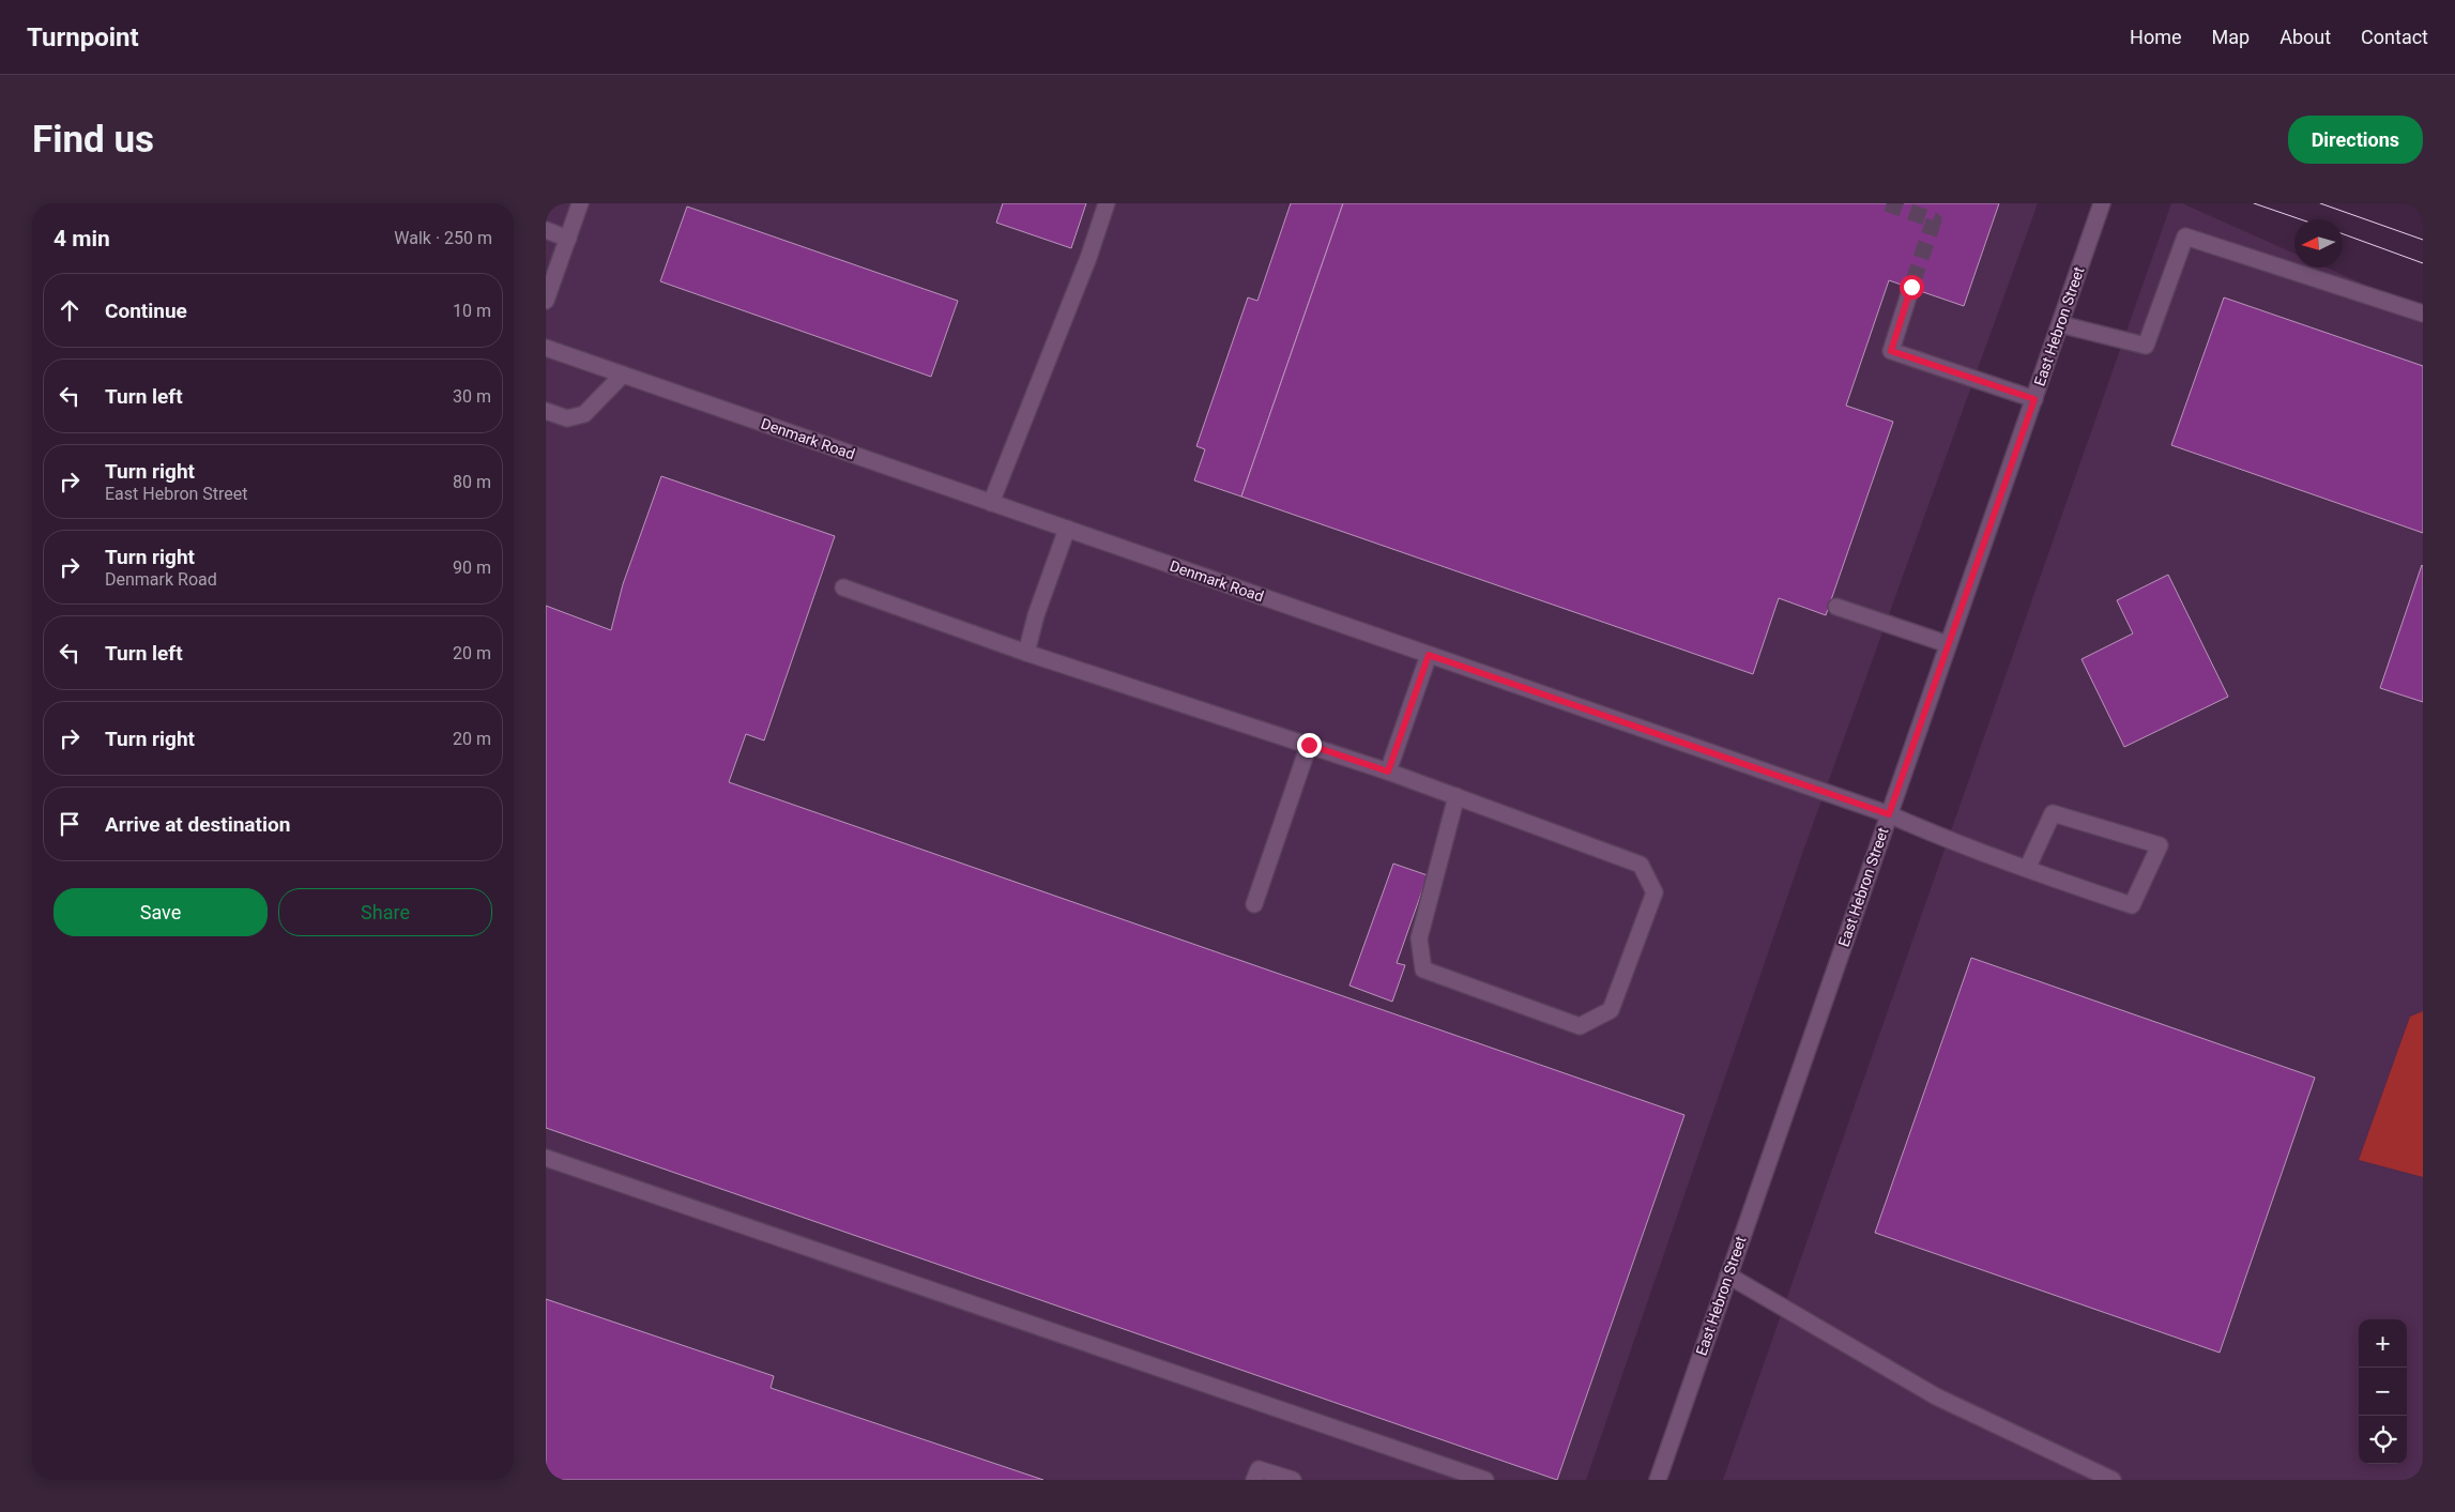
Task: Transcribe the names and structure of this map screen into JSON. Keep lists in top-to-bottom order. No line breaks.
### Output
{"streets":{"street":["East Hebron Street","Denmark Road"]},"crossings":[["East Hebron Street","Denmark Road"]],"north":"left","page":{"header":"Turnpoint","nav":["Home","Map","About","Contact"],"buttons":["Directions",["Save","Share"]],"title":"Find us","heading":["4 min","Walk · 250 m"],"list":[["Continue","10 m"],["Turn left","30 m"],["Turn right","East Hebron Street","80 m"],["Turn right","Denmark Road","90 m"],["Turn left","20 m"],["Turn right","20 m"],"Arrive at destination"],"map_buttons":["+","−"]}}
